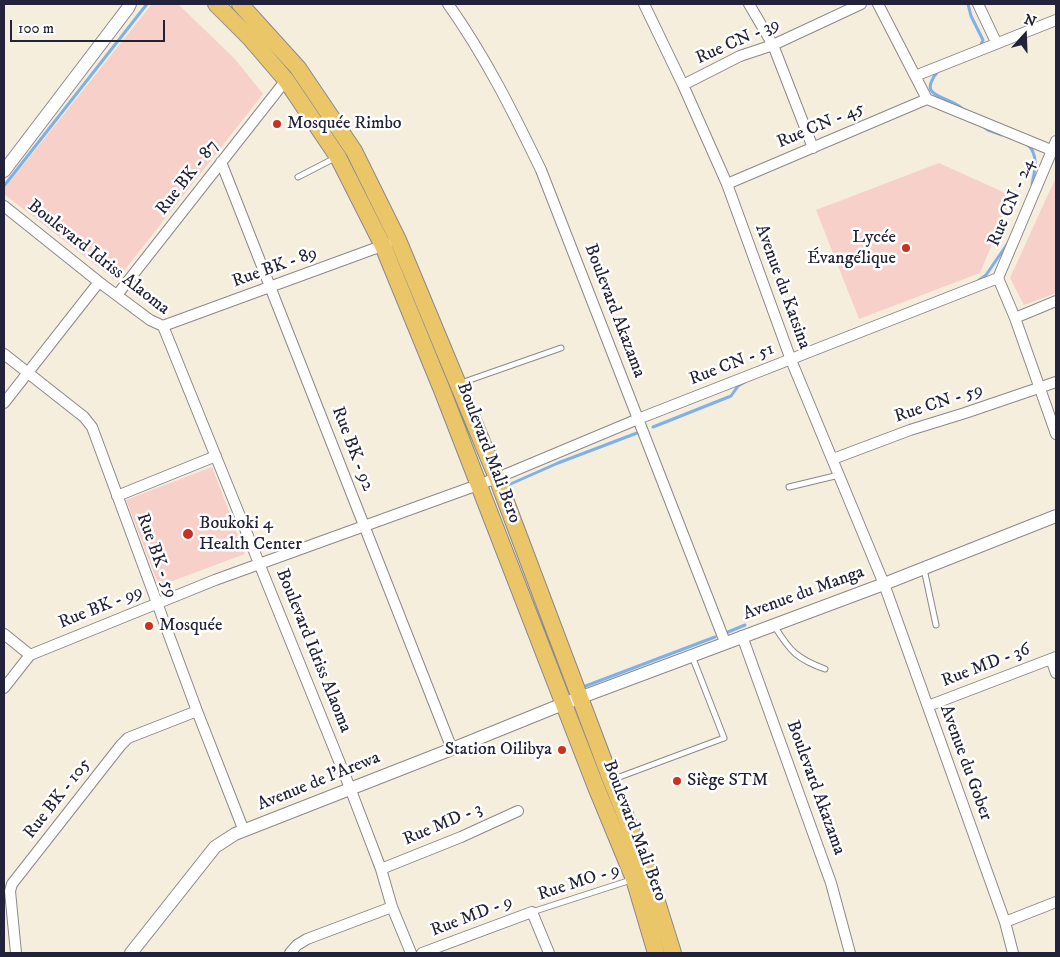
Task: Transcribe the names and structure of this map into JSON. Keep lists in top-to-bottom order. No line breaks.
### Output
{"streets":{"main road":["Boulevard Mali Bero"],"street":["Rue CN - 39","Rue CN - 45","Rue BK - 87","Rue CN - 24","Boulevard Idriss Alaoma","Rue BK - 89","Avenue du Katsina","Boulevard Akazama","Rue CN - 51","Rue CN - 59","Rue BK - 92","Rue BK - 59","Avenue du Manga","Rue BK - 99","Rue MD - 36","Avenue du Gober","Avenue de l'Arewa","Rue BK - 105","Rue MD - 3","Rue MD - 9"],"lane":["Rue MO - 9"]},"crossings":[["Rue CN - 39","Avenue du Katsina"],["Rue CN - 45","Avenue du Katsina"],["Rue BK - 87","Boulevard Idriss Alaoma"],["Rue BK - 87","Rue BK - 92"],["Rue BK - 87","Boulevard Mali Bero"],["Rue CN - 24","Rue CN - 51"],["Boulevard Idriss Alaoma","Rue BK - 89"],["Boulevard Idriss Alaoma","Rue BK - 99"],["Boulevard Idriss Alaoma","Avenue de l'Arewa"],["Boulevard Idriss Alaoma","Rue MD - 3"],["Rue BK - 89","Rue BK - 92"],["Rue BK - 89","Boulevard Mali Bero"],["Avenue du Katsina","Rue CN - 51"],["Avenue du Katsina","Rue CN - 59"],["Avenue du Katsina","Avenue du Manga"],["Avenue du Katsina","Avenue du Gober"],["Boulevard Akazama","Rue CN - 51"],["Boulevard Akazama","Avenue du Manga"],["Rue CN - 51","Boulevard Mali Bero"],["Rue CN - 51","Rue BK - 99"],["Rue BK - 92","Rue BK - 99"],["Rue BK - 92","Avenue de l'Arewa"],["Boulevard Mali Bero","Avenue du Manga"],["Boulevard Mali Bero","Rue BK - 99"],["Boulevard Mali Bero","Avenue de l'Arewa"],["Boulevard Mali Bero","Rue MO - 9"],["Rue BK - 59","Rue BK - 99"],["Rue BK - 59","Avenue de l'Arewa"],["Rue BK - 59","Rue BK - 105"],["Avenue du Manga","Avenue du Gober"],["Avenue du Manga","Avenue de l'Arewa"],["Rue MD - 36","Avenue du Gober"],["Rue MO - 9","Rue MD - 9"]],"places":["Mosquée Rimbo","Lycée Évangélique","Boukoki 4 Health Center","Mosquée","Station Oilibya","Siège STM"],"scale_bar":"100 m","north":"top"}
